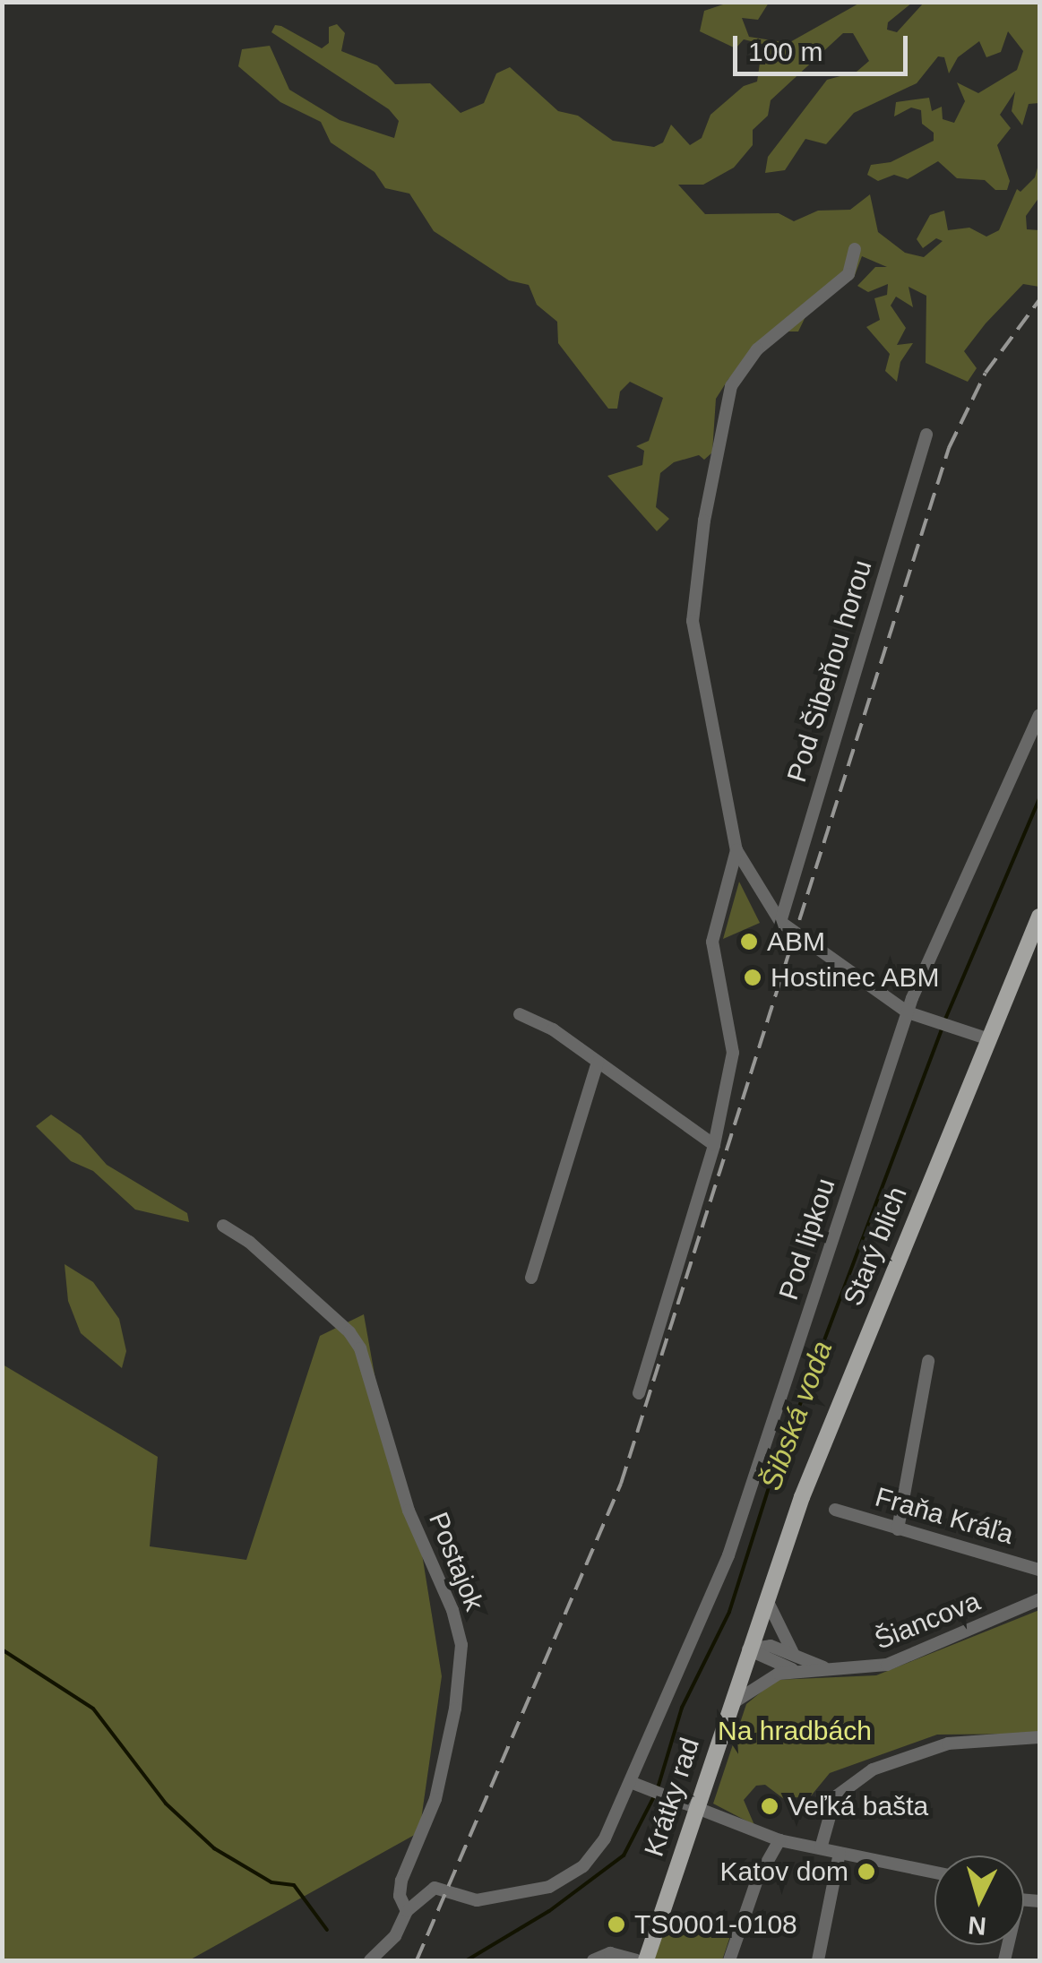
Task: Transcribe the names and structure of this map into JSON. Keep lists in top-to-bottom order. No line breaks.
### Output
{"streets":{"main road":["Starý blich","Krátky rad"],"street":["Pod Šibeňou horou","Pod lipkou","Fraňa Kráľa","Postajok","Šiancova"]},"crossings":[["Pod lipkou","Postajok"],["Starý blich","Šiancova"],["Starý blich","Krátky rad"],["Šiancova","Krátky rad"]],"water":["Šibská voda"],"parks":["Na hradbách"],"places":["ABM","Hostinec ABM","Veľká bašta","Katov dom","TS0001-0108"],"scale_bar":"100 m","north":"bottom"}
